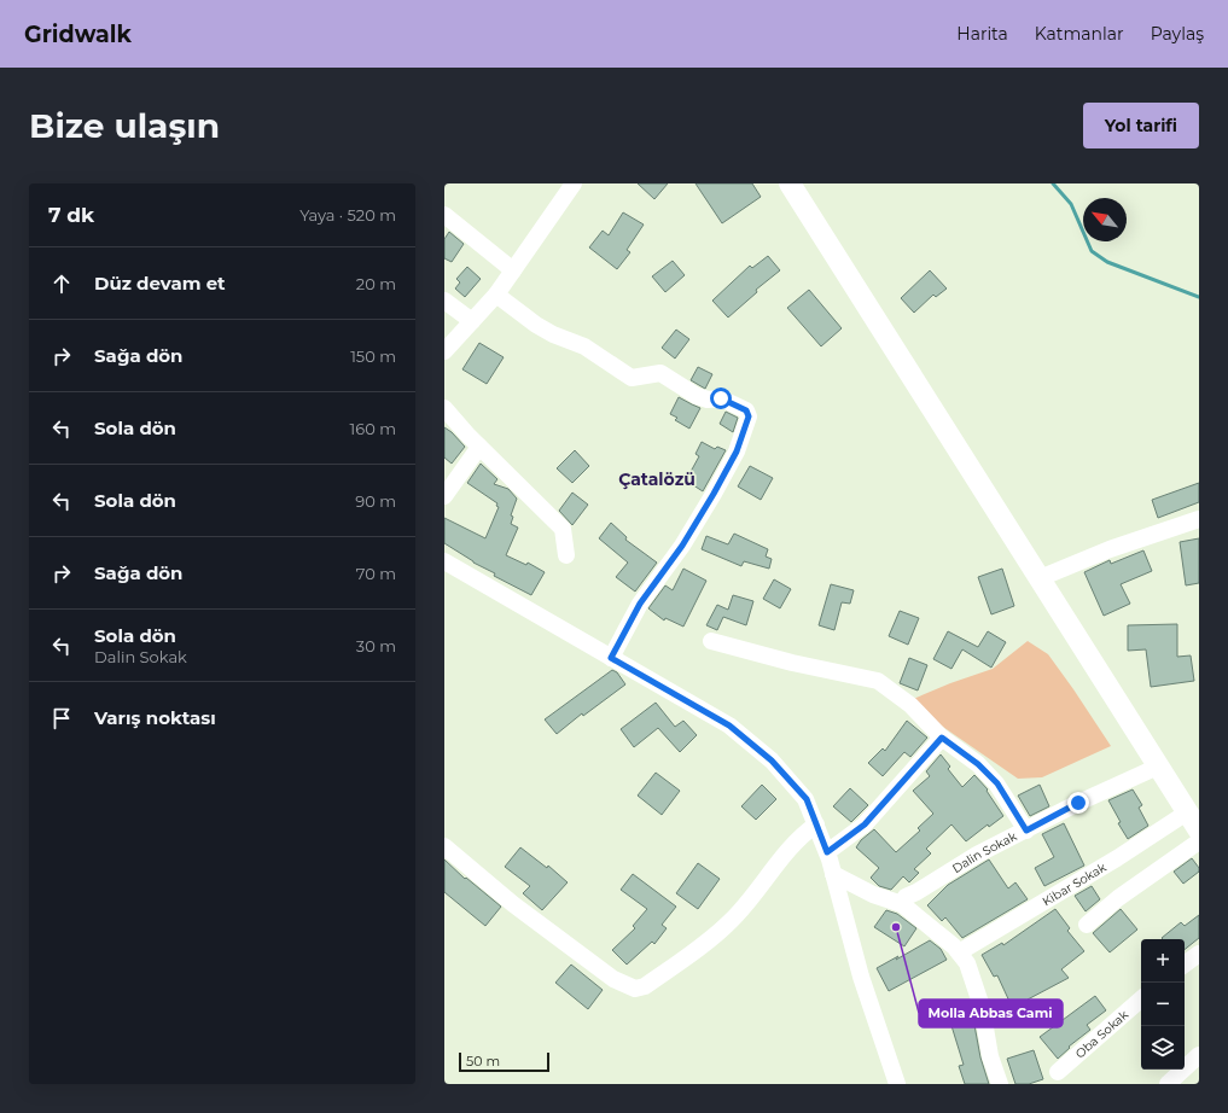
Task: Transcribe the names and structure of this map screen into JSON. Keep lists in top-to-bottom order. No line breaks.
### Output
{"streets":{"street":["Dalin Sokak","Kibar Sokak","Oba Sokak"]},"districts":["Çatalözü"],"places":["Molla Abbas Cami"],"scale_bar":"50 m","north":"top left","page":{"header":"Gridwalk","nav":["Harita","Katmanlar","Paylaş"],"buttons":"Yol tarifi","title":"Bize ulaşın","heading":["7 dk","Yaya · 520 m"],"list":[["Düz devam et","20 m"],["Sağa dön","150 m"],["Sola dön","160 m"],["Sola dön","90 m"],["Sağa dön","70 m"],["Sola dön","Dalin Sokak","30 m"],"Varış noktası"],"map_buttons":["+","−"],"scale":"50 m"}}
